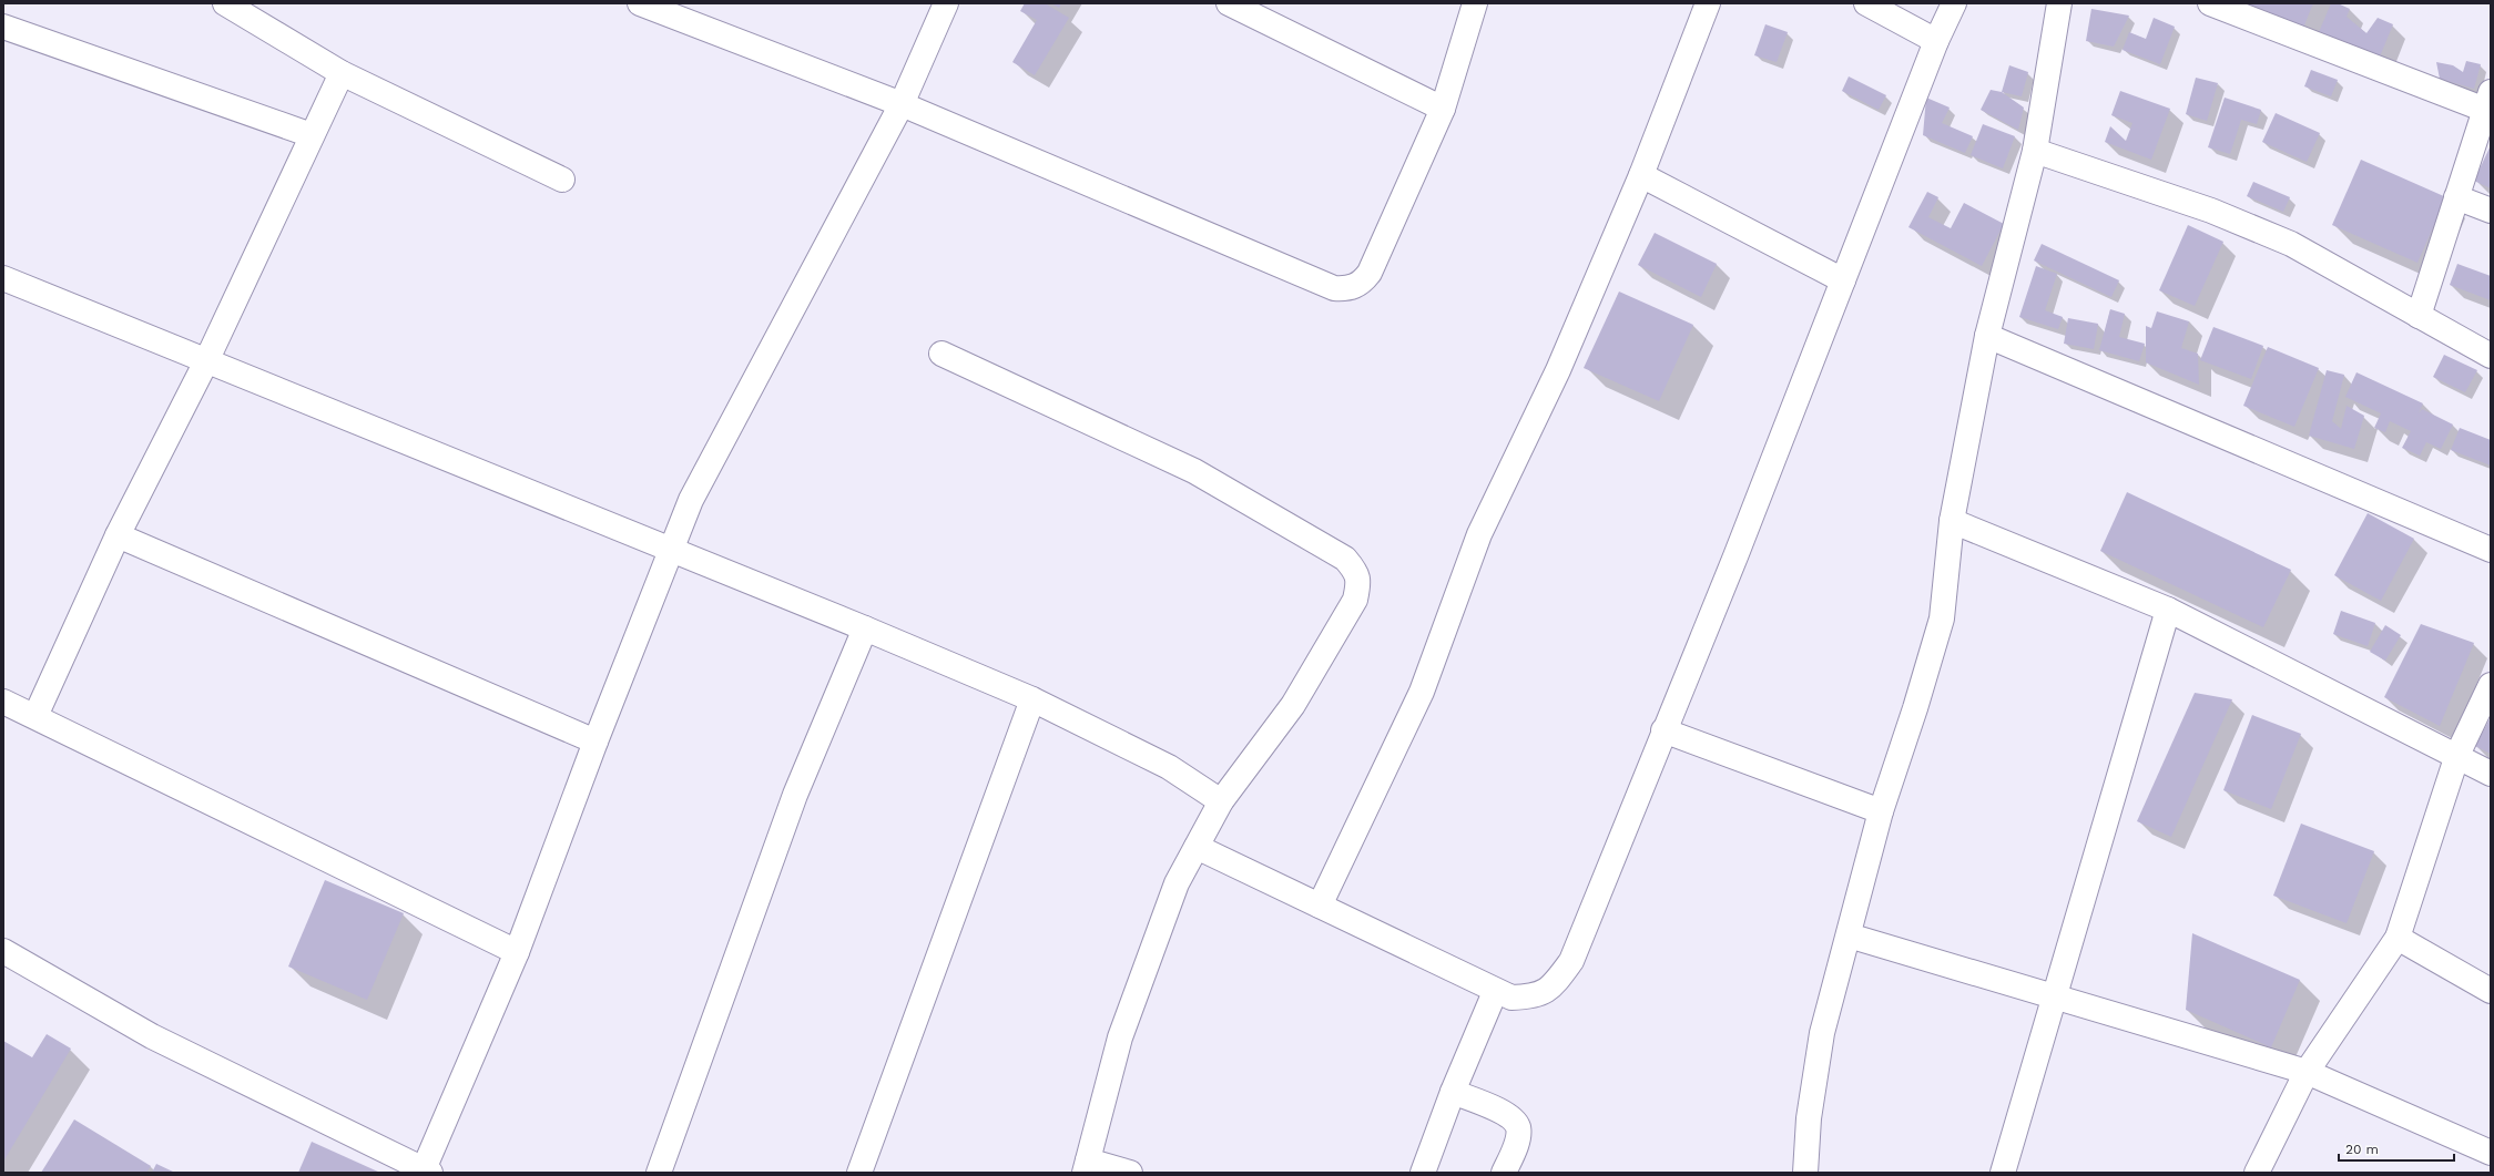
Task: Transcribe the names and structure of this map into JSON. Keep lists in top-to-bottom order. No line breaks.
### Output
{"scale_bar":"20 m"}
